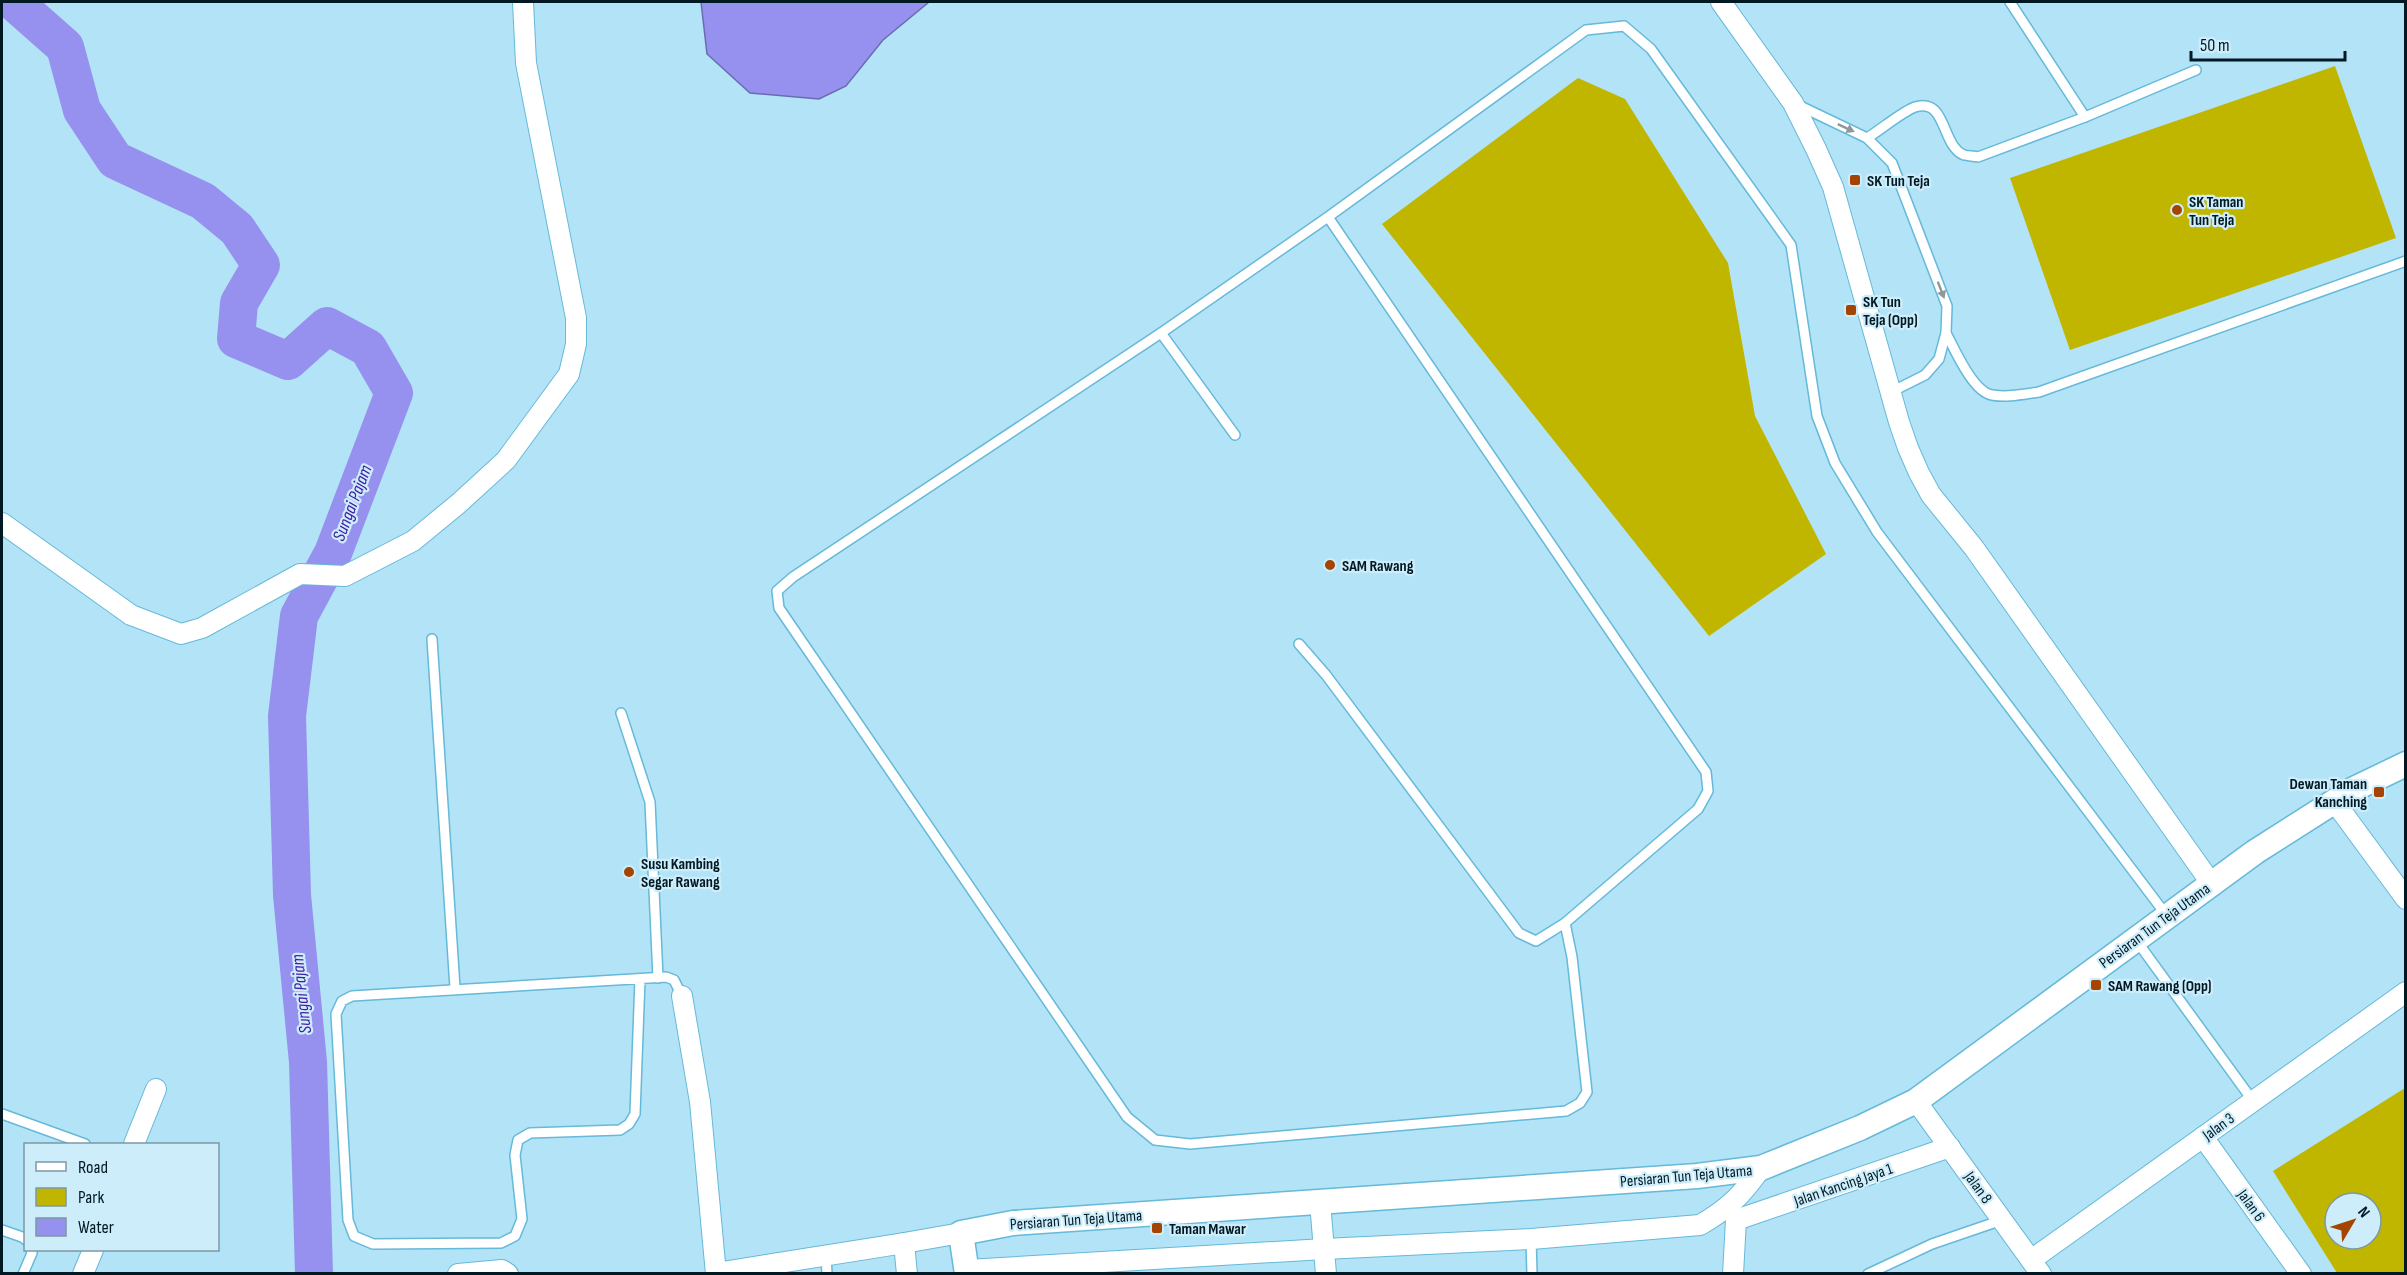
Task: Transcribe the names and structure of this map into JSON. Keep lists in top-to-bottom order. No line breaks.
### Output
{"streets":{"street":["Persiaran Tun Teja Utama","Jalan 3","Jalan Kancing Jaya 1","Jalan 8","Jalan 6"]},"crossings":[["Persiaran Tun Teja Utama","Jalan 8"],["Jalan 3","Jalan 8"],["Jalan 3","Jalan 6"],["Jalan Kancing Jaya 1","Jalan 8"]],"water":["Sungai Pajam"],"places":{"transit":["SK Tun Teja","SK Tun Teja (Opp)","Dewan Taman Kanching","SAM Rawang (Opp)","Taman Mawar"],"other":["SK Taman Tun Teja","SAM Rawang","Susu Kambing Segar Rawang"]},"legend":["Road","Park","Water"],"scale_bar":"50 m","north":"top right"}
